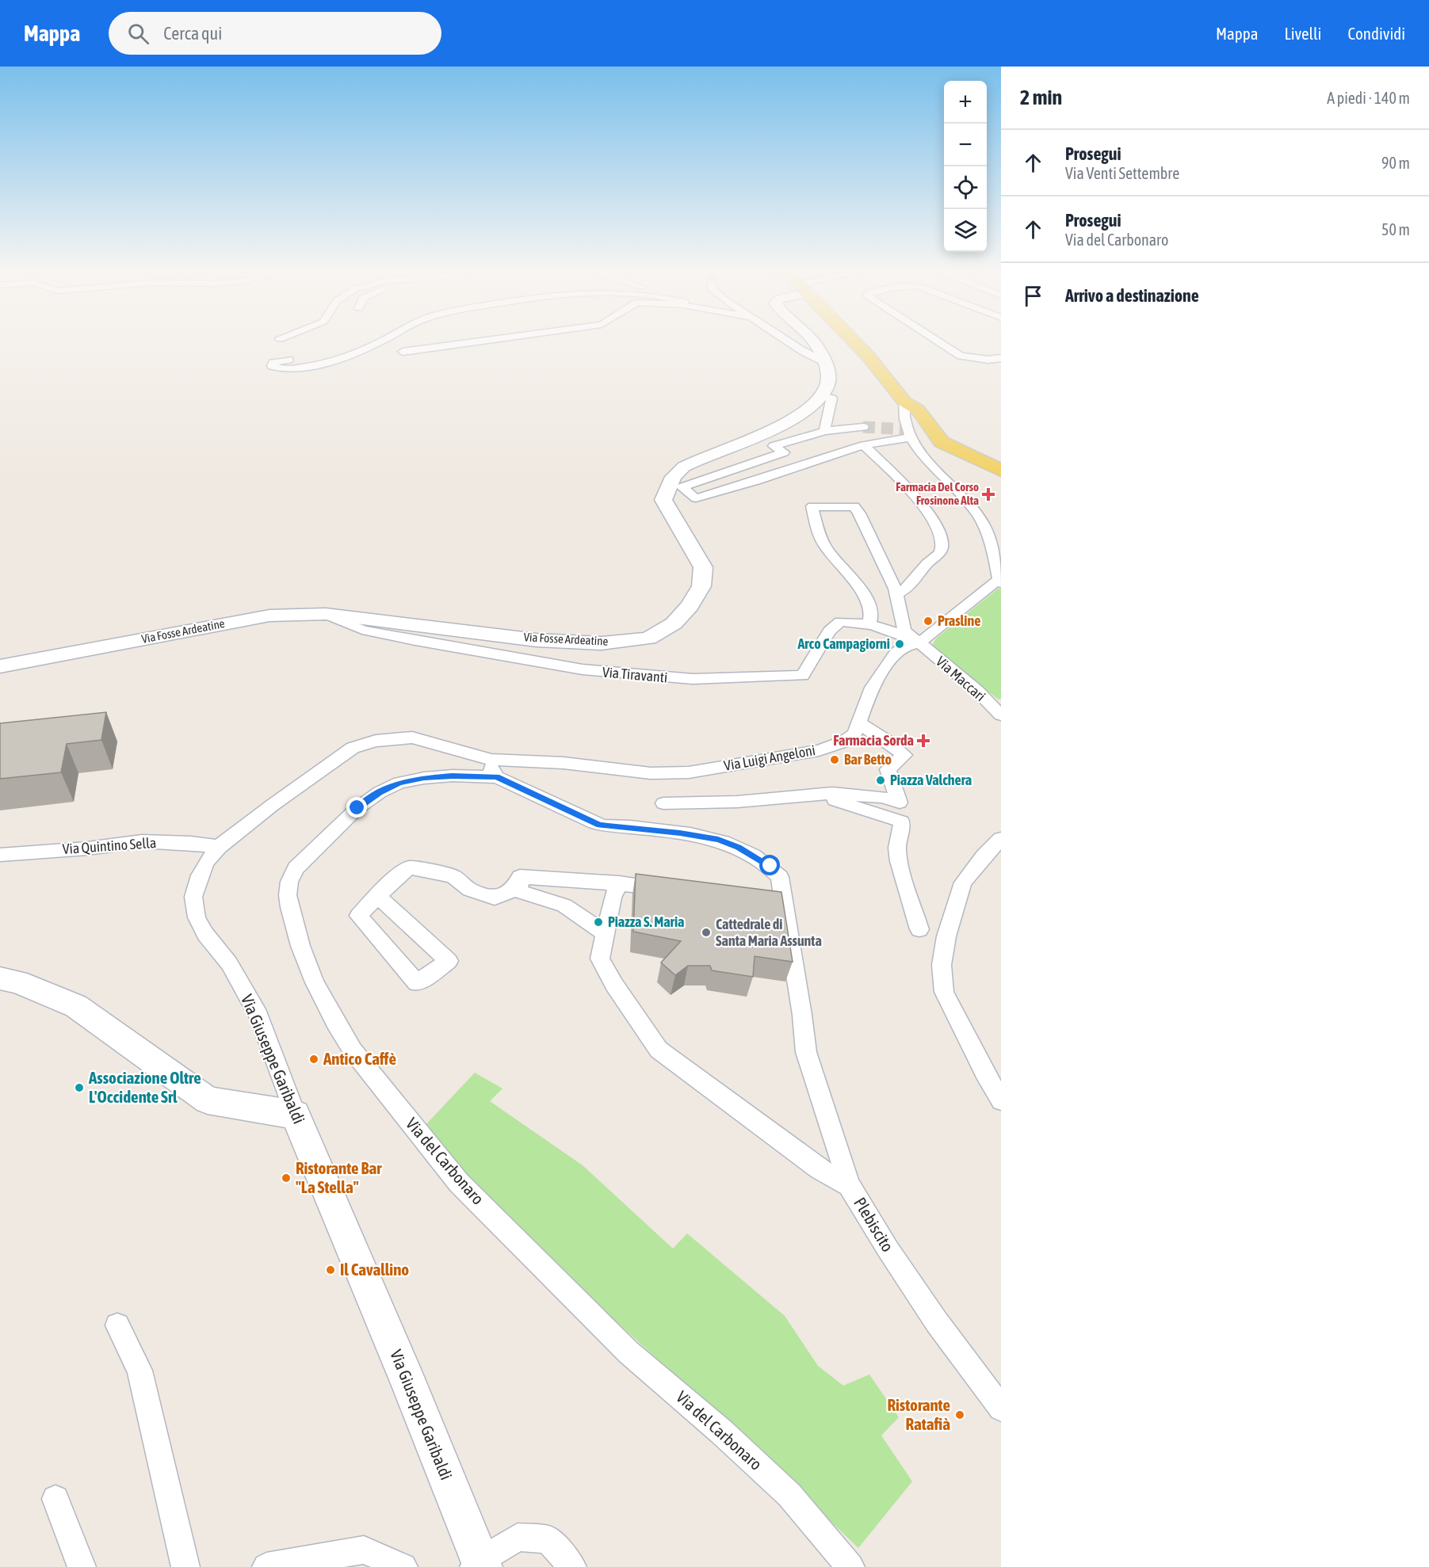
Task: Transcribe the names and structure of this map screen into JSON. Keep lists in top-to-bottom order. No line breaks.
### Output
{"streets":{"main road":["Via Fosse Ardeatine","Via Giuseppe Garibaldi"],"street":["Via Tiravanti","Via Maccari","Via Luigi Angeloni","Via Quintino Sella","Via del Carbonaro","Plebiscito"]},"crossings":[["Via Fosse Ardeatine","Via Tiravanti"],["Via Tiravanti","Via Maccari"],["Via Tiravanti","Via Luigi Angeloni"],["Via Maccari","Via Luigi Angeloni"],["Via Luigi Angeloni","Via Giuseppe Garibaldi"],["Via Luigi Angeloni","Via del Carbonaro"],["Via Luigi Angeloni","Plebiscito"],["Via Quintino Sella","Via Giuseppe Garibaldi"],["Via Giuseppe Garibaldi","Via del Carbonaro"],["Via Giuseppe Garibaldi","Plebiscito"],["Via del Carbonaro","Plebiscito"]],"places":{"health":["Farmacia Del Corso Frosinone Alta","Farmacia Sorda"],"other":["Prasline","Arco Campagiorni","Bar Betto","Piazza Valchera","Piazza S. Maria","Cattedrale di Santa Maria Assunta","Antico Caffè","Associazione Oltre L'Occidente Srl","Ristorante Bar \"La Stella\"","Il Cavallino","Ristorante Ratafià"]},"page":{"header":"Mappa","search":"Cerca qui","nav":["Mappa","Livelli","Condividi"],"heading":["2 min","A piedi · 140 m"],"map_buttons":["+","−"],"list":[["Prosegui","Via Venti Settembre","90 m"],["Prosegui","Via del Carbonaro","50 m"],"Arrivo a destinazione"]}}
